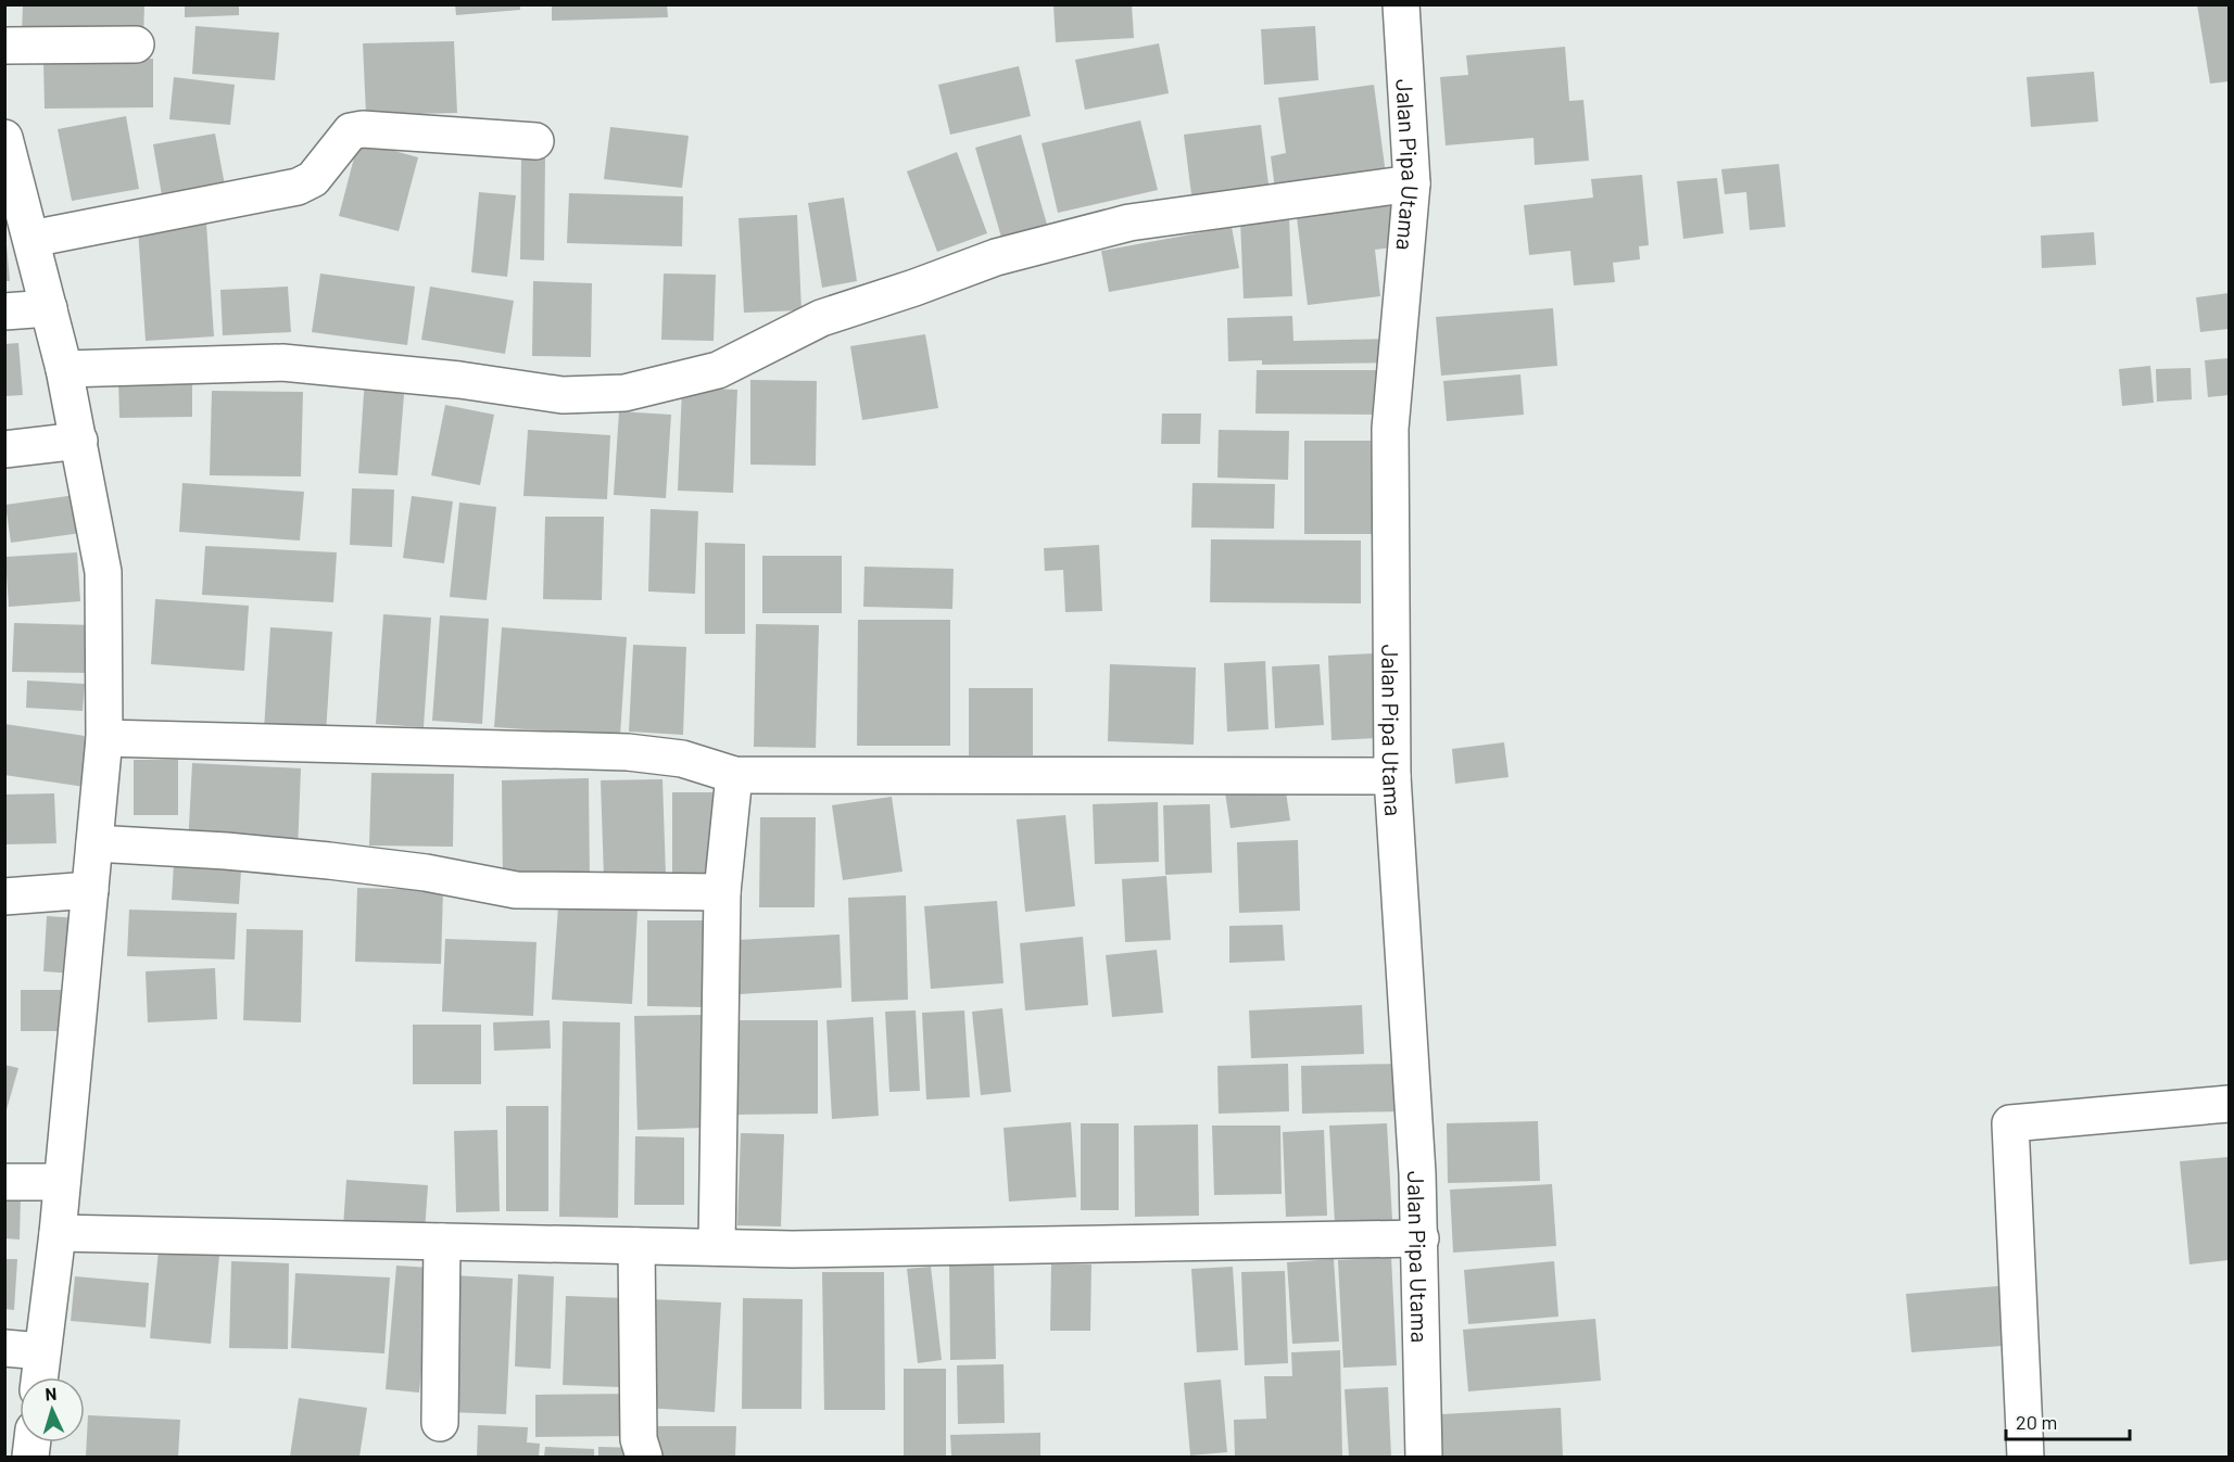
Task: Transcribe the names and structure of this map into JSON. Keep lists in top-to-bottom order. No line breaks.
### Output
{"streets":{"street":["Jalan Pipa Utama"]},"scale_bar":"20 m","north":"top"}
